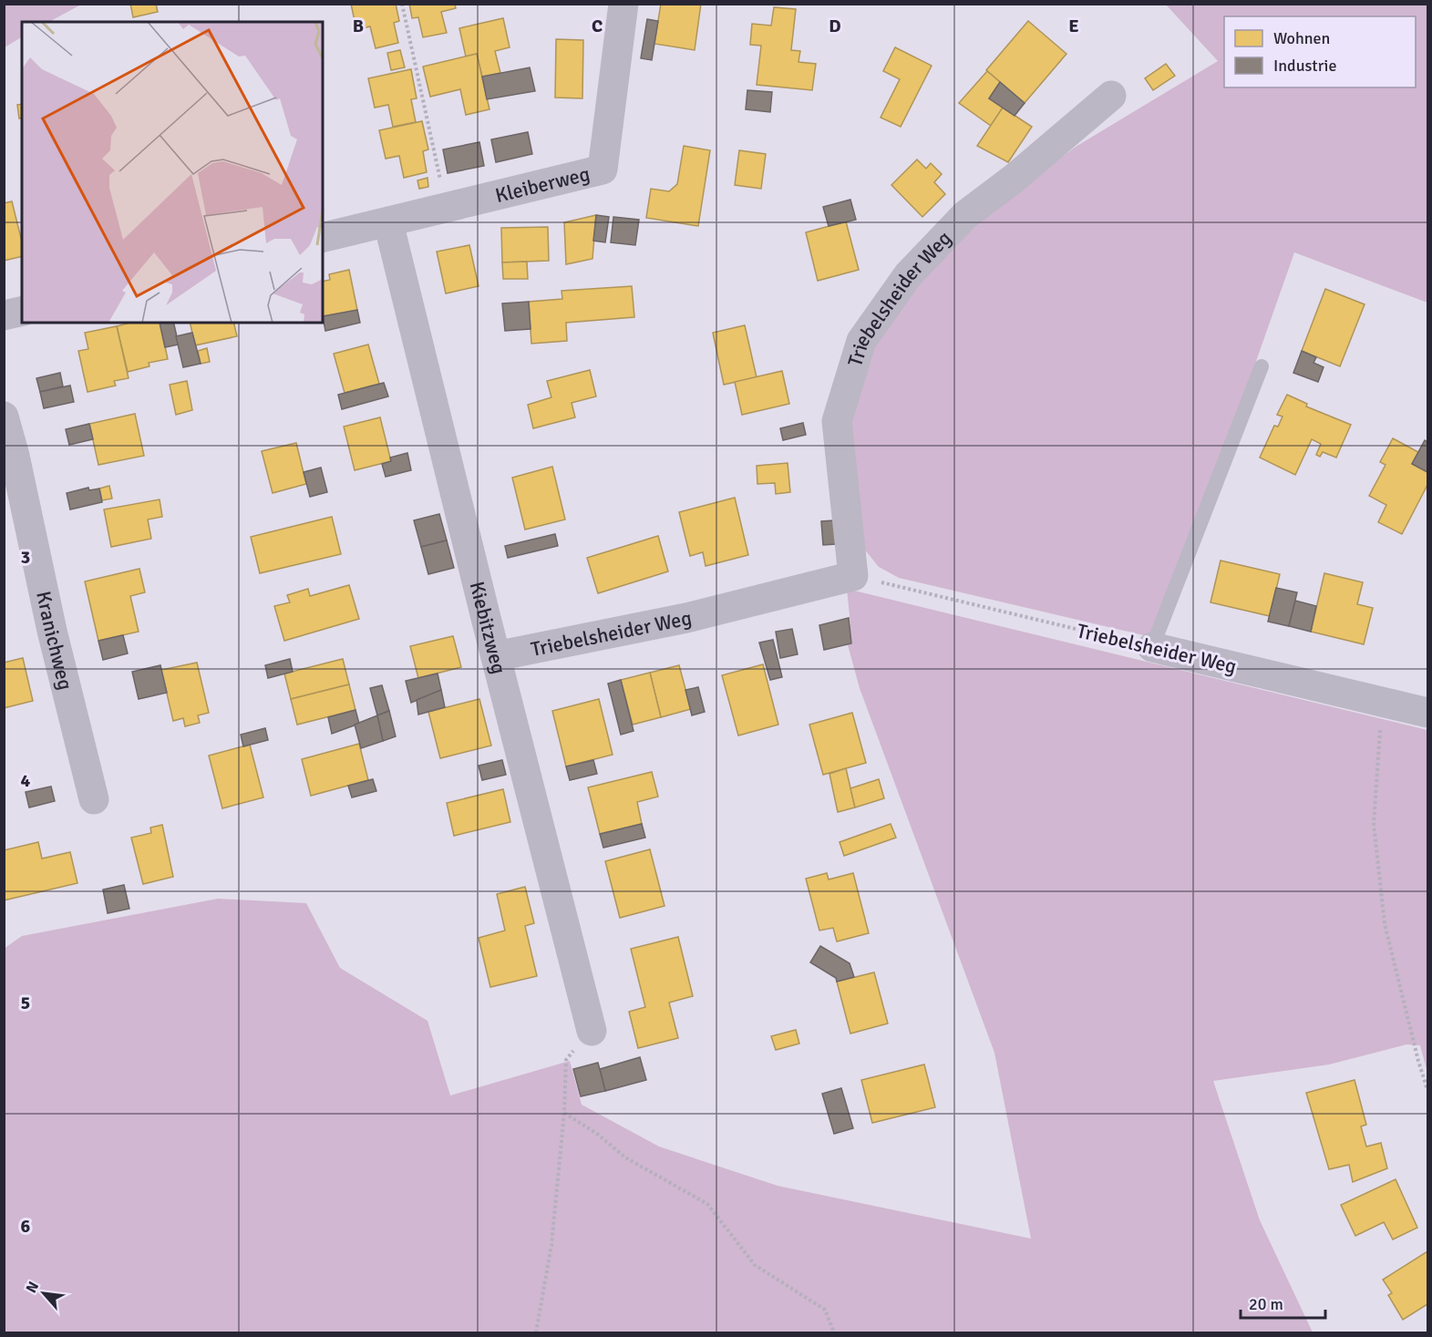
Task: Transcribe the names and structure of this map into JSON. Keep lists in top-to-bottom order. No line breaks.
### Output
{"streets":{"street":["Kleiberweg","Triebelsheider Weg","Kiebitzweg","Kranichweg"]},"crossings":[["Kleiberweg","Kiebitzweg"],["Triebelsheider Weg","Kiebitzweg"]],"legend":["Wohnen","Industrie"],"scale_bar":"20 m","north":"top left","grid":{"columns":["B","C","D","E"],"rows":["3","4","5","6"]}}
